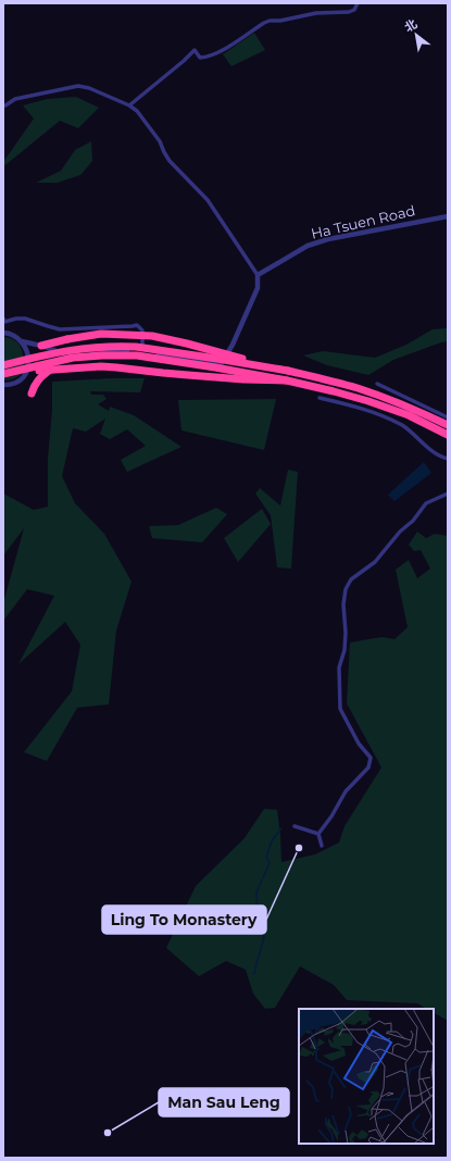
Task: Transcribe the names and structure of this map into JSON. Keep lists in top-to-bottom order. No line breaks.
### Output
{"streets":{"street":["Ha Tsuen Road"]},"places":["Ling To Monastery","Man Sau Leng"],"north":"top left"}
